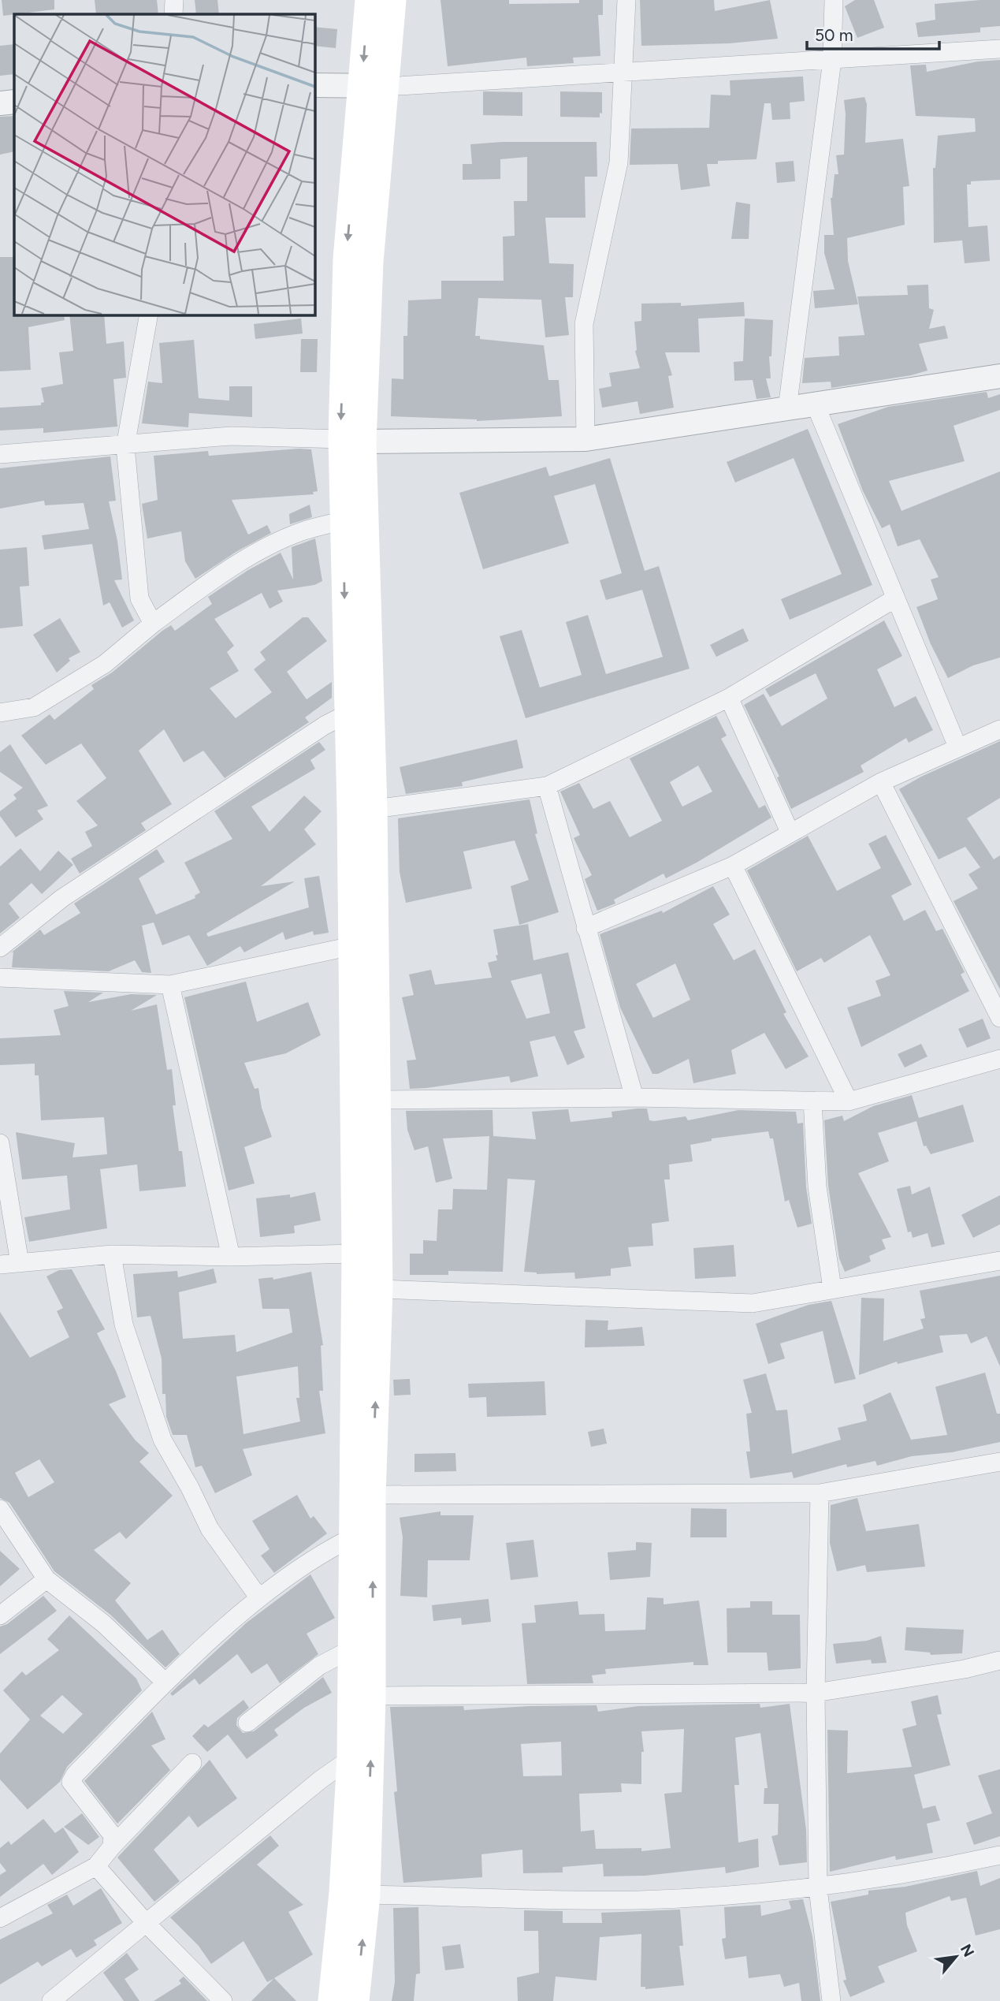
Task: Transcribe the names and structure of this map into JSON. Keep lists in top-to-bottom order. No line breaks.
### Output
{"scale_bar":"50 m","north":"top right"}
